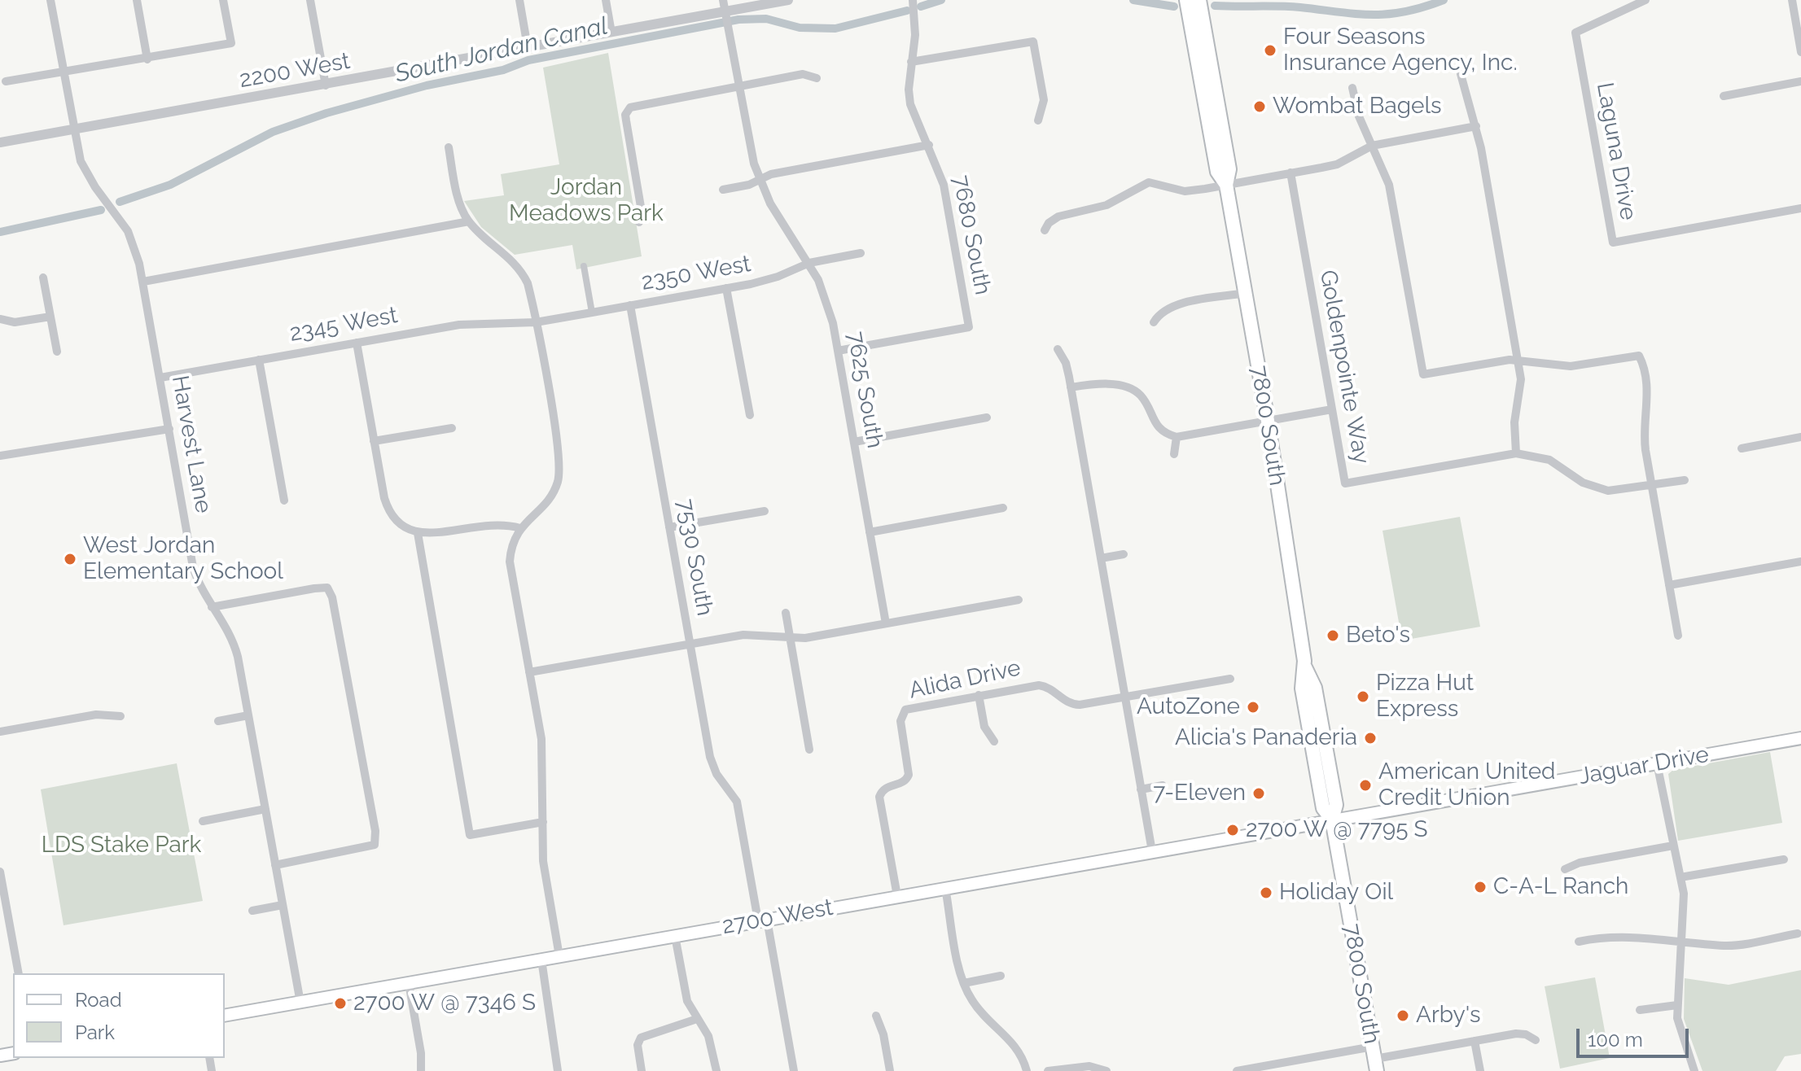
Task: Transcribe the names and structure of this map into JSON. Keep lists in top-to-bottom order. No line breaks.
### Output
{"streets":{"main road":["7800 South","Jaguar Drive","2700 West"],"street":["2200 West","Laguna Drive","7680 South","2350 West","2345 West","Goldenpointe Way","7625 South","Harvest Lane","7530 South","Alida Drive"]},"crossings":[["2200 West","7625 South"],["2200 West","Harvest Lane"],["7680 South","7625 South"],["2350 West","2345 West"],["2350 West","7625 South"],["2350 West","7530 South"],["2345 West","Harvest Lane"],["7800 South","Jaguar Drive"],["7800 South","2700 West"],["Harvest Lane","2700 West"],["7530 South","2700 West"],["Alida Drive","2700 West"],["Jaguar Drive","2700 West"]],"water":["South Jordan Canal"],"parks":["Jordan Meadows Park","LDS Stake Park"],"places":["Four Seasons Insurance Agency, Inc.","Wombat Bagels","West Jordan Elementary School","Beto's","Pizza Hut Express","AutoZone","Alicia's Panaderia","American United Credit Union","7-Eleven","2700 W @ 7795 S","C-A-L Ranch","Holiday Oil","2700 W @ 7346 S","Arby's"],"legend":["Road","Park"],"scale_bar":"100 m"}
